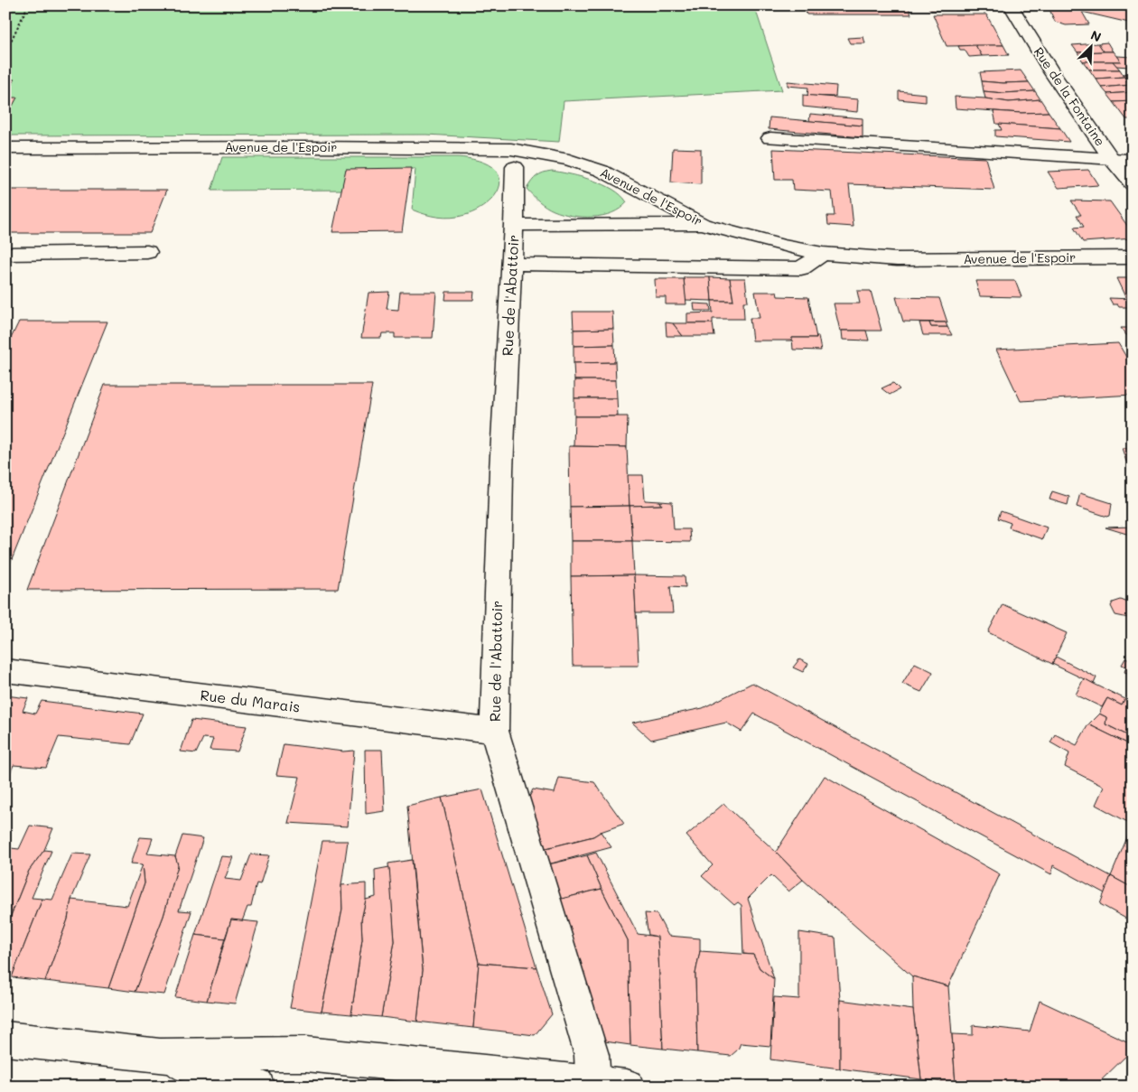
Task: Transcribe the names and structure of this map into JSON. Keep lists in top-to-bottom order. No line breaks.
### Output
{"streets":{"street":["Rue de la Fontaine","Avenue de l'Espoir","Rue de l'Abattoir","Rue du Marais"]},"crossings":[["Avenue de l'Espoir","Rue de l'Abattoir"],["Rue de l'Abattoir","Rue du Marais"]],"north":"top right"}
